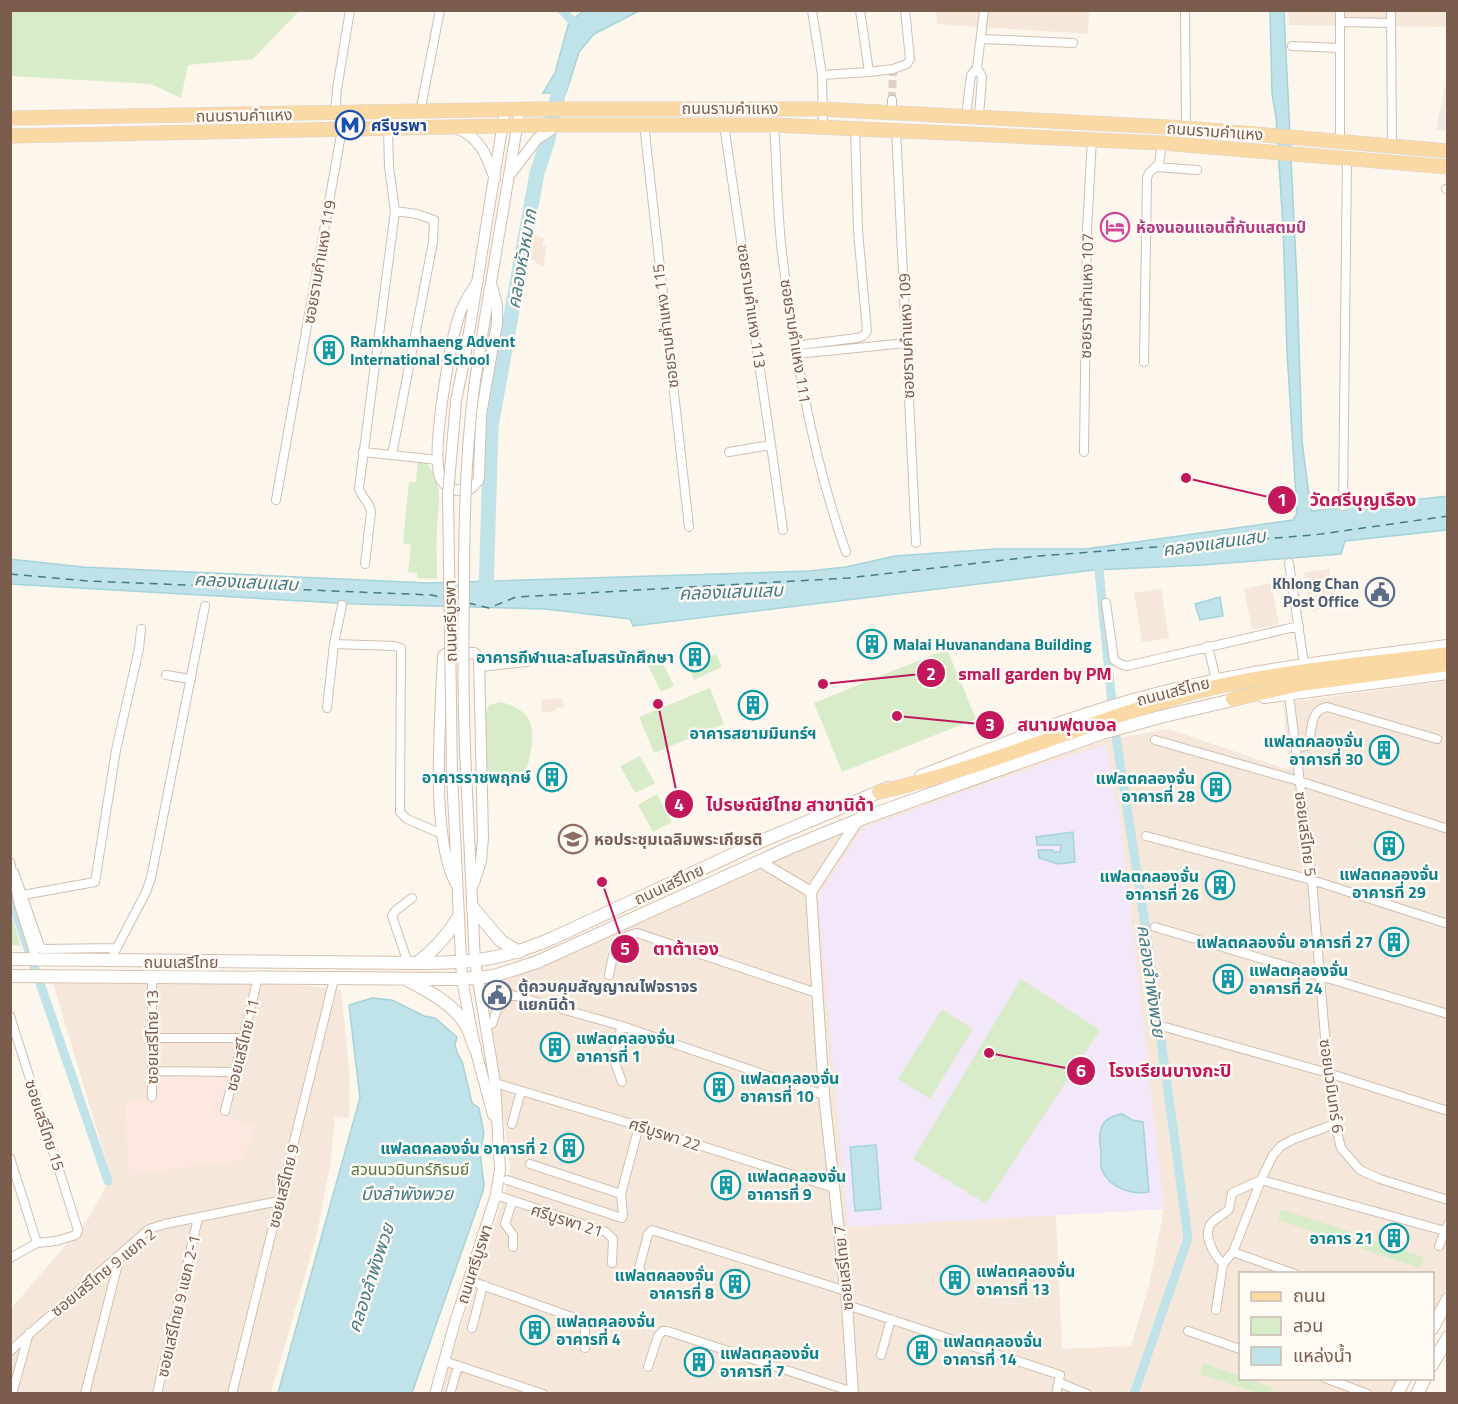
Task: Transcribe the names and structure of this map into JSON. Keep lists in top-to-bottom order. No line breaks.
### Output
{"streets":{"main road":["ถนนรามคำแหง","ถนนเสรีไทย"],"street":["ซอยรามคำแหง 119","ซอยรามคำแหง 107","ซอยรามคำแหง 113","ซอยรามคำแหง 115","ซอยรามคำแหง 109","ซอยรามคำแหง 111","ถนนศรีบูรพา","ซอยเสรีไทย 5","ซอยเสรีไทย 13","ซอยเสรีไทย 11","ซอยนวมินทร์ 6","ซอยเสรีไทย 15","ศรีบูรพา 22","ซอยเสรีไทย 9","ศรีบูรพา 21","ซอยเสรีไทย 7","ซอยเสรีไทย 9 แยก 2","ซอยเสรีไทย 9 แยก 2-1"]},"crossings":[["ถนนรามคำแหง","ซอยรามคำแหง 119"],["ถนนรามคำแหง","ซอยรามคำแหง 107"],["ถนนรามคำแหง","ซอยรามคำแหง 113"],["ถนนรามคำแหง","ซอยรามคำแหง 115"],["ถนนรามคำแหง","ซอยรามคำแหง 109"],["ถนนรามคำแหง","ซอยรามคำแหง 111"],["ถนนรามคำแหง","ถนนศรีบูรพา"],["ถนนศรีบูรพา","ถนนเสรีไทย"],["ถนนศรีบูรพา","ศรีบูรพา 22"],["ถนนศรีบูรพา","ศรีบูรพา 21"],["ถนนเสรีไทย","ซอยเสรีไทย 5"],["ถนนเสรีไทย","ซอยเสรีไทย 13"],["ถนนเสรีไทย","ซอยเสรีไทย 11"],["ถนนเสรีไทย","ซอยเสรีไทย 9"],["ซอยเสรีไทย 5","ซอยนวมินทร์ 6"],["ศรีบูรพา 22","ซอยเสรีไทย 7"],["ซอยเสรีไทย 9","ซอยเสรีไทย 9 แยก 2"],["ซอยเสรีไทย 9 แยก 2","ซอยเสรีไทย 9 แยก 2-1"]],"water":["คลองหัวหมาก","คลองแสนแสบ","คลองลำพังพวย","บึงลำพังพวย"],"parks":["สวนนวมินทร์ภิรมย์"],"places":{"metro station":["ศรีบูรพา"],"hotel":["ห้องนอนแอนตี้กับแสตมป์"],"building":["Ramkhamhaeng Advent International School","Malai Huvanandana Building","อาคารกีฬาและสโมสรนักศึกษา","อาคารสยามมินทร์ฯ","แฟลตคลองจั่น อาคารที่ 30","อาคารราชพฤกษ์","แฟลตคลองจั่น อาคารที่ 28","แฟลตคลองจั่น อาคารที่ 29","แฟลตคลองจั่น อาคารที่ 26","แฟลตคลองจั่น อาคารที่ 27","แฟลตคลองจั่น อาคารที่ 24","แฟลตคลองจั่น อาคารที่ 1","แฟลตคลองจั่น อาคารที่ 10","แฟลตคลองจั่น อาคารที่ 2","แฟลตคลองจั่น อาคารที่ 9","อาคาร 21","แฟลตคลองจั่น อาคารที่ 13","แฟลตคลองจั่น อาคารที่ 8","แฟลตคลองจั่น อาคารที่ 4","แฟลตคลองจั่น อาคารที่ 14","แฟลตคลองจั่น อาคารที่ 7"],"other":["วัดศรีบุญเรือง","small garden by PM","ไปรษณีย์ไทย สาขานิด้า","สนามฟุตบอล","ตาต้าเอง","โรงเรียนบางกะปิ"],"public building":["Khlong Chan Post Office","ตู้ควบคุมสัญญาณไฟจราจร แยกนิด้า"],"school or university":["หอประชุมเฉลิมพระเกียรติ"]},"legend":["ถนน","สวน","แหล่งน้ำ"]}
